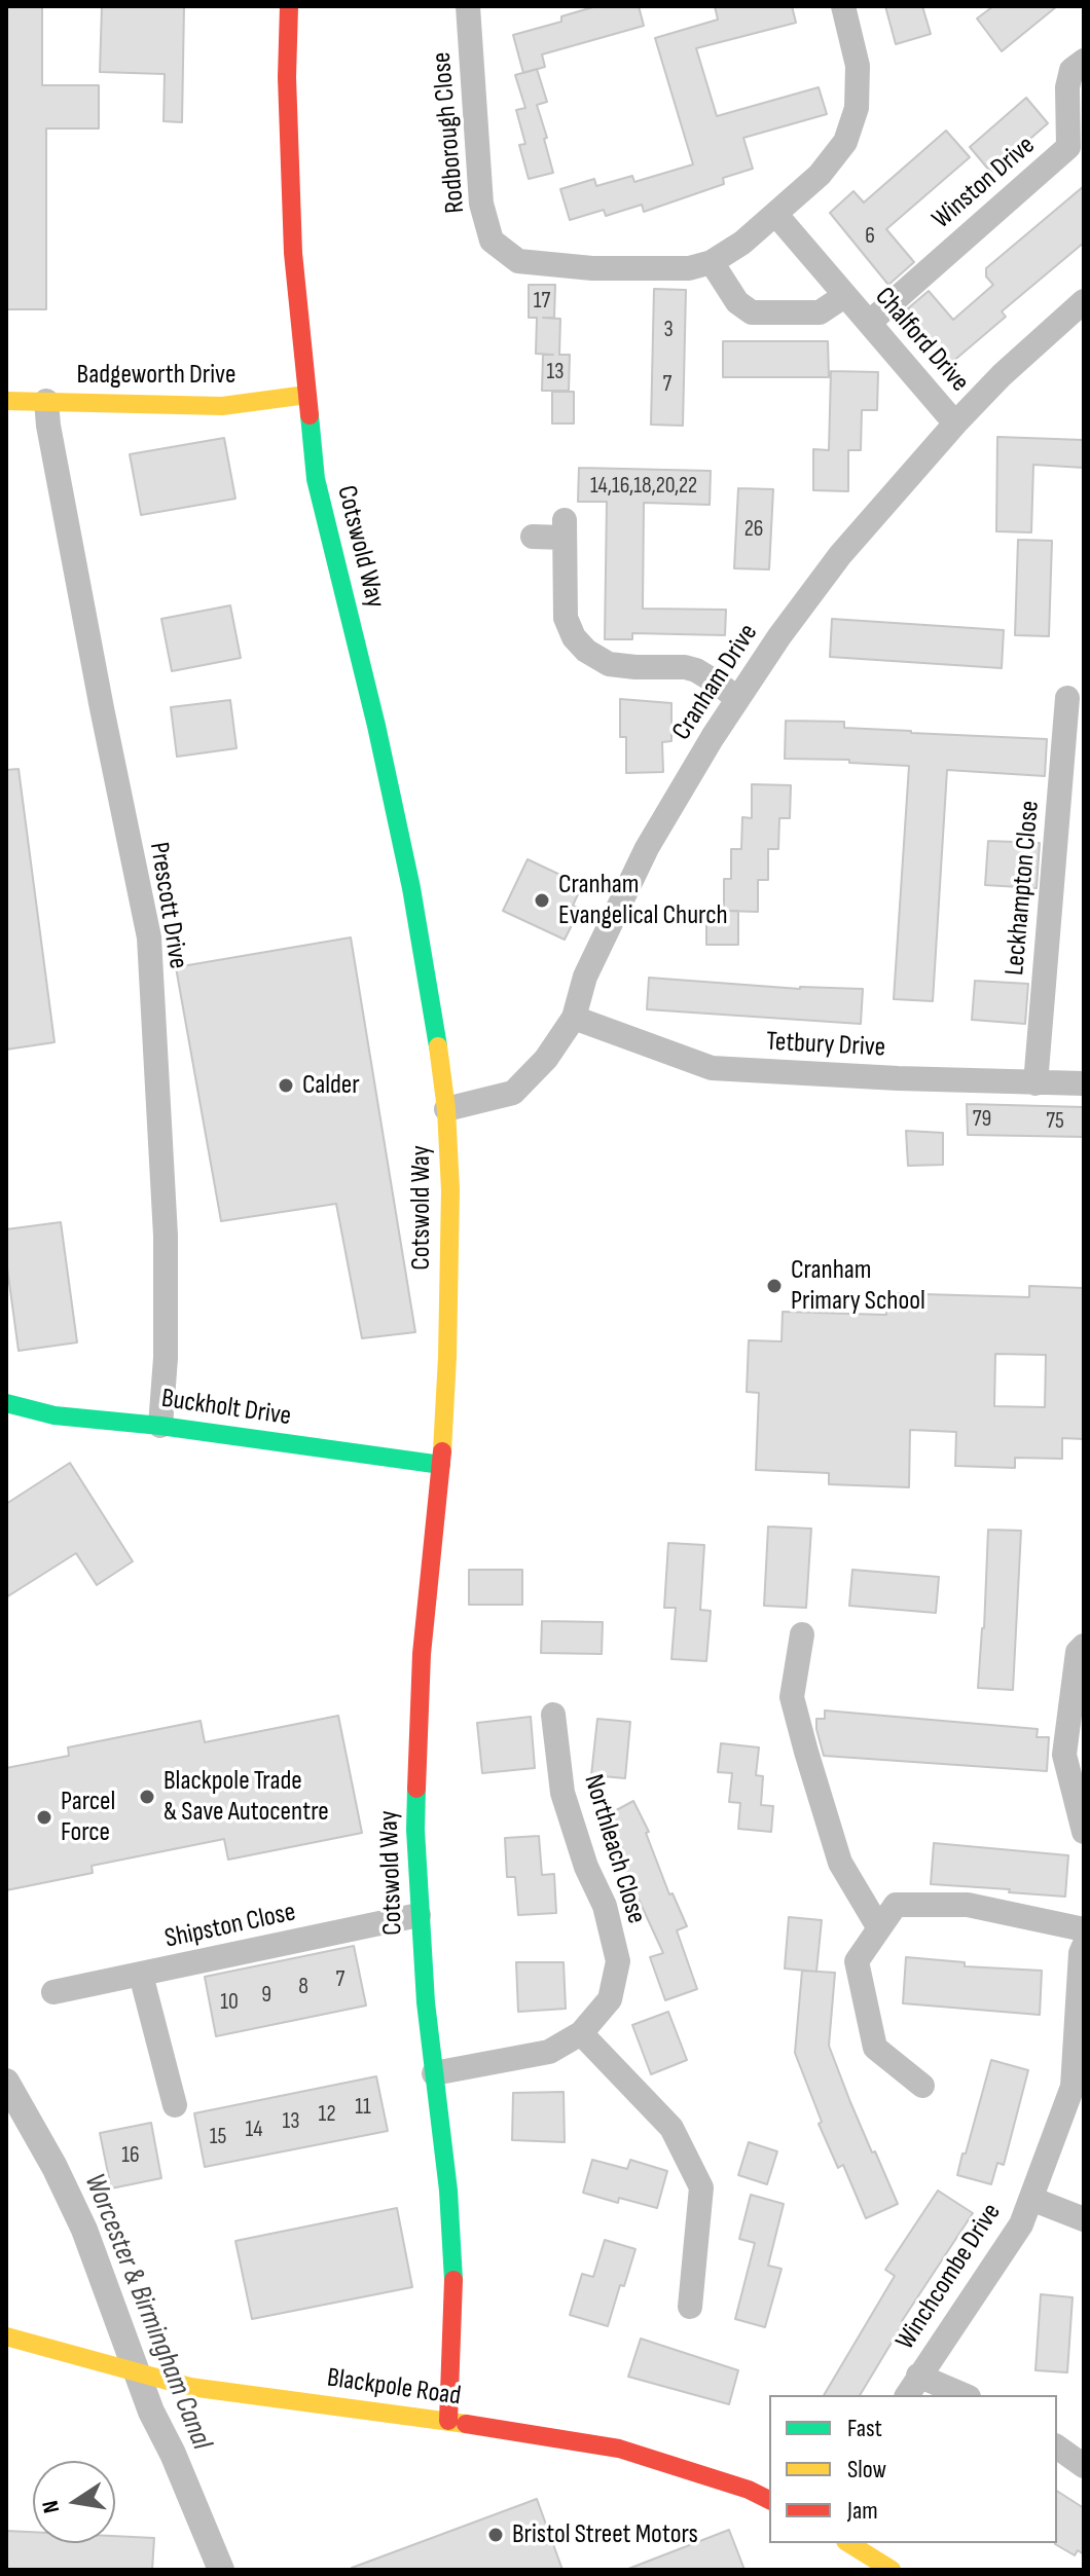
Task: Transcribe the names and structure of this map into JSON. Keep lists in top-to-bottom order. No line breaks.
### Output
{"streets":{"main road":["Badgeworth Drive","Cotswold Way","Buckholt Drive","Blackpole Road"],"street":["Rodborough Close","Winston Drive","Chalford Drive","Cranham Drive","Leckhampton Close","Prescott Drive","Tetbury Drive","Northleach Close","Shipston Close","Winchcombe Drive"]},"crossings":[["Rodborough Close","Chalford Drive"],["Winston Drive","Chalford Drive"],["Chalford Drive","Cranham Drive"],["Badgeworth Drive","Cotswold Way"],["Badgeworth Drive","Prescott Drive"],["Cotswold Way","Cranham Drive"],["Cotswold Way","Buckholt Drive"],["Cotswold Way","Northleach Close"],["Cotswold Way","Shipston Close"],["Cotswold Way","Blackpole Road"],["Cranham Drive","Tetbury Drive"],["Leckhampton Close","Tetbury Drive"],["Prescott Drive","Buckholt Drive"]],"water":["Worcester & Birmingham Canal"],"places":["Cranham Evangelical Church","Calder","Cranham Primary School","Blackpole Trade & Save Autocentre","Parcel Force","Bristol Street Motors"],"house_numbers":["6","17","3","13","7","14,16,18,20,22","26","79","75","7","8","9","10","11","12","13","14","15","16"],"legend":["Fast","Slow","Jam"],"north":"left"}
